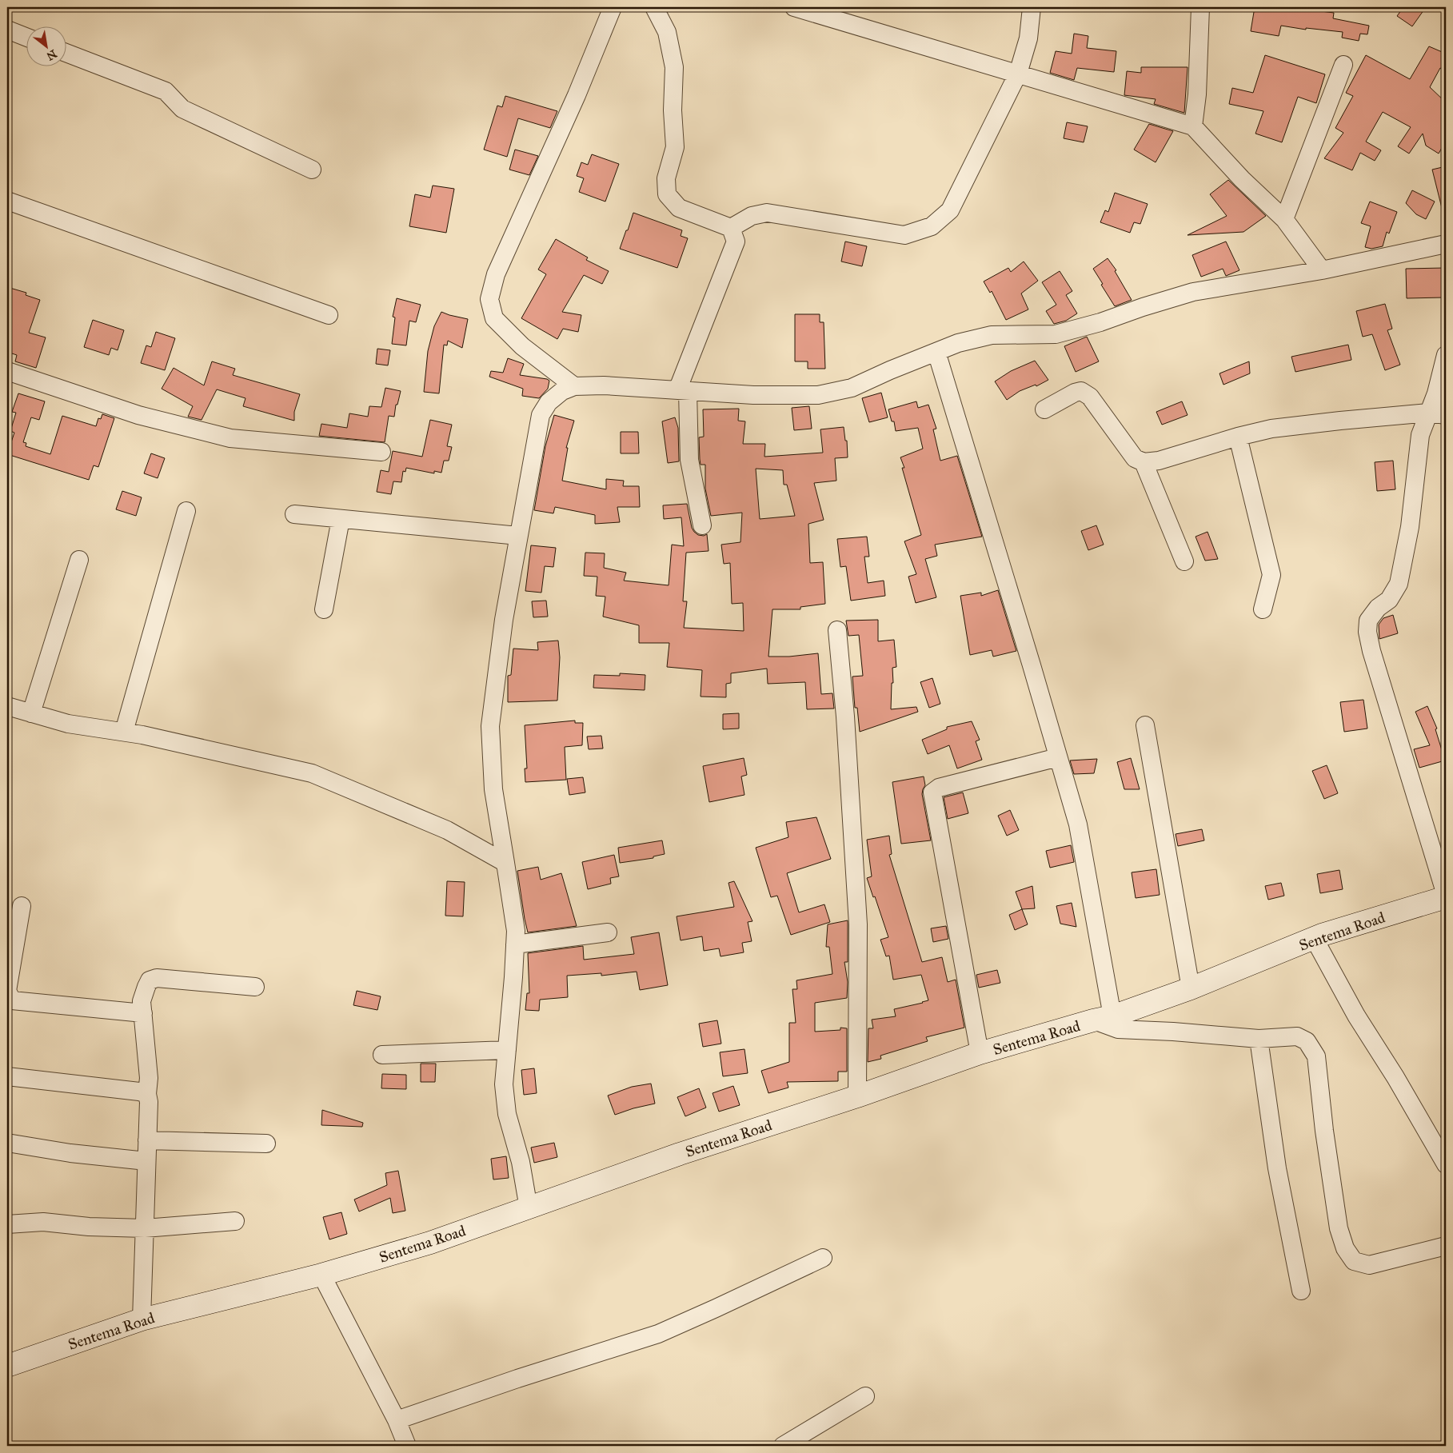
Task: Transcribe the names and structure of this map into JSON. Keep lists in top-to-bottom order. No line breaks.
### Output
{"streets":{"main road":["Sentema Road"]},"north":"bottom right"}
